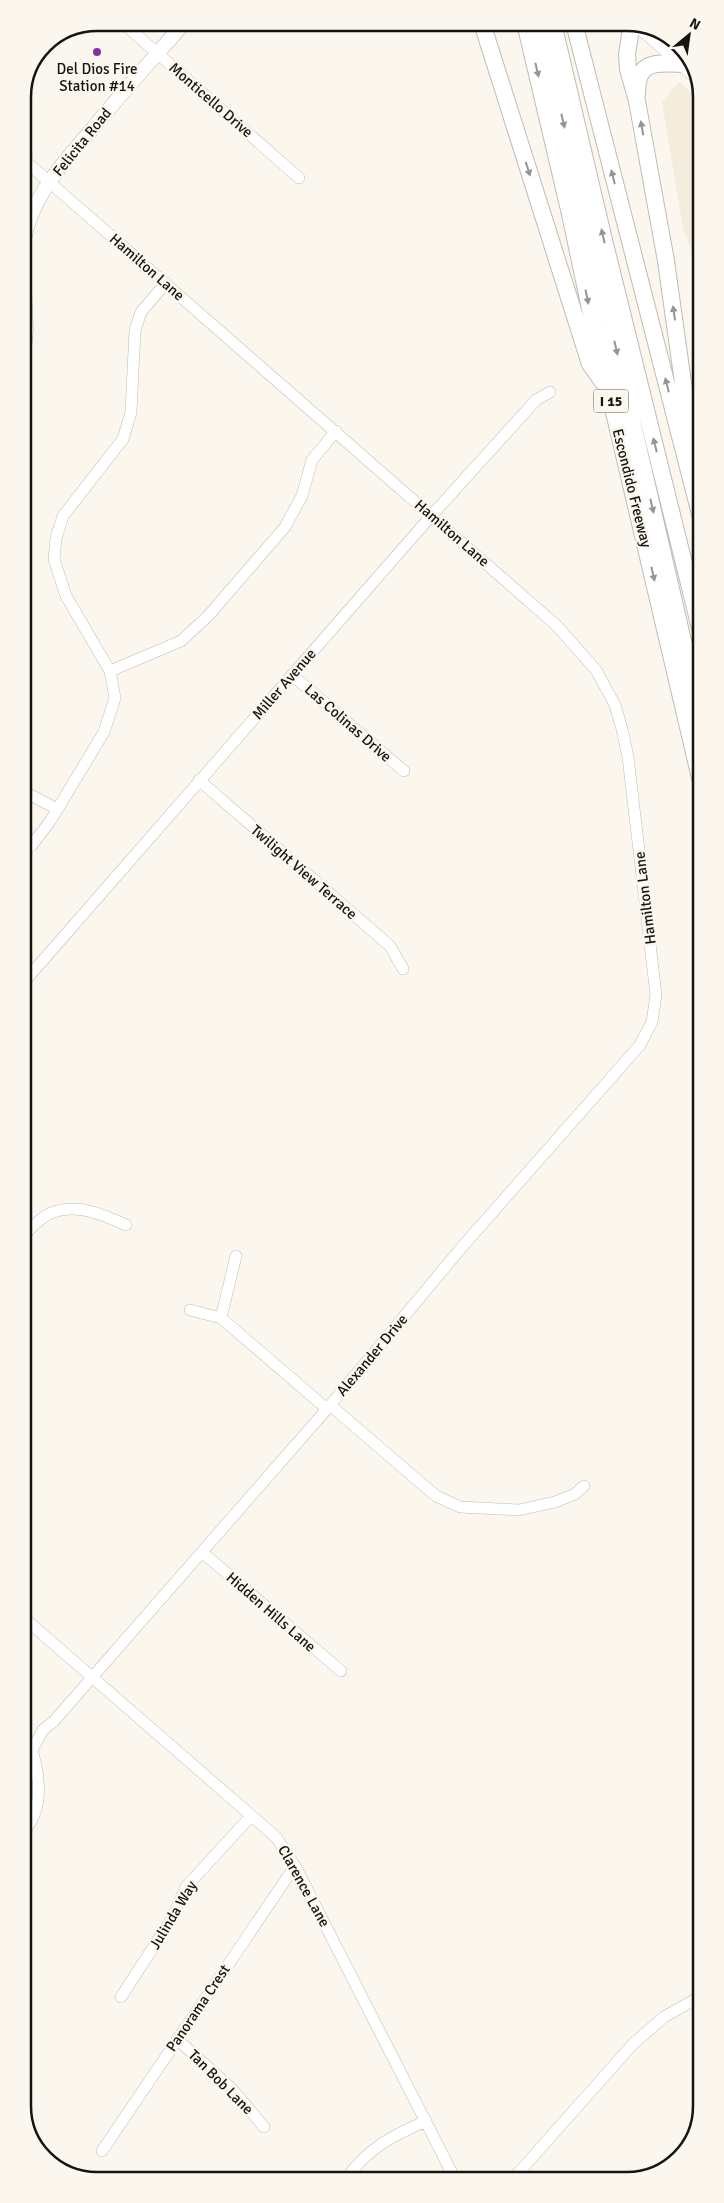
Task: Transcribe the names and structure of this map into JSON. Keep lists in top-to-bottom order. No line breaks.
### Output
{"streets":{"highway":["I 15","Escondido Freeway"],"main road":["Felicita Road"],"street":["Monticello Drive","Hamilton Lane","Miller Avenue","Las Colinas Drive","Twilight View Terrace","Alexander Drive","Hidden Hills Lane","Clarence Lane","Julinda Way","Panorama Crest","Tan Bob Lane"]},"crossings":[["Monticello Drive","Felicita Road"],["Felicita Road","Hamilton Lane"],["Hamilton Lane","Miller Avenue"],["Hamilton Lane","Alexander Drive"],["Miller Avenue","Las Colinas Drive"],["Miller Avenue","Twilight View Terrace"],["Alexander Drive","Hidden Hills Lane"],["Alexander Drive","Clarence Lane"],["Clarence Lane","Julinda Way"],["Clarence Lane","Panorama Crest"],["Panorama Crest","Tan Bob Lane"]],"places":["Del Dios Fire Station #14"],"north":"top right"}
